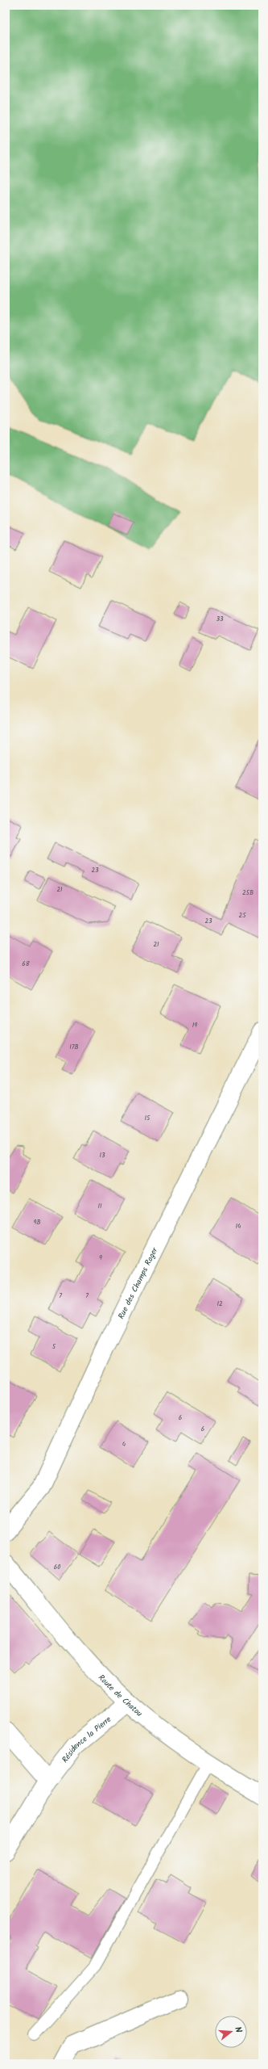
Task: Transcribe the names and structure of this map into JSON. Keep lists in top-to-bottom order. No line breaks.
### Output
{"streets":{"street":["Rue des Champs Roger","Route de Chatou","Résidence la Pierre"]},"crossings":[["Route de Chatou","Résidence la Pierre"]],"house_numbers":["33","23","21","25B","25","23","21","68","19","17B","15","13","11","9B","14","9","7","7","12","5","6","6","4","60"],"north":"right"}
